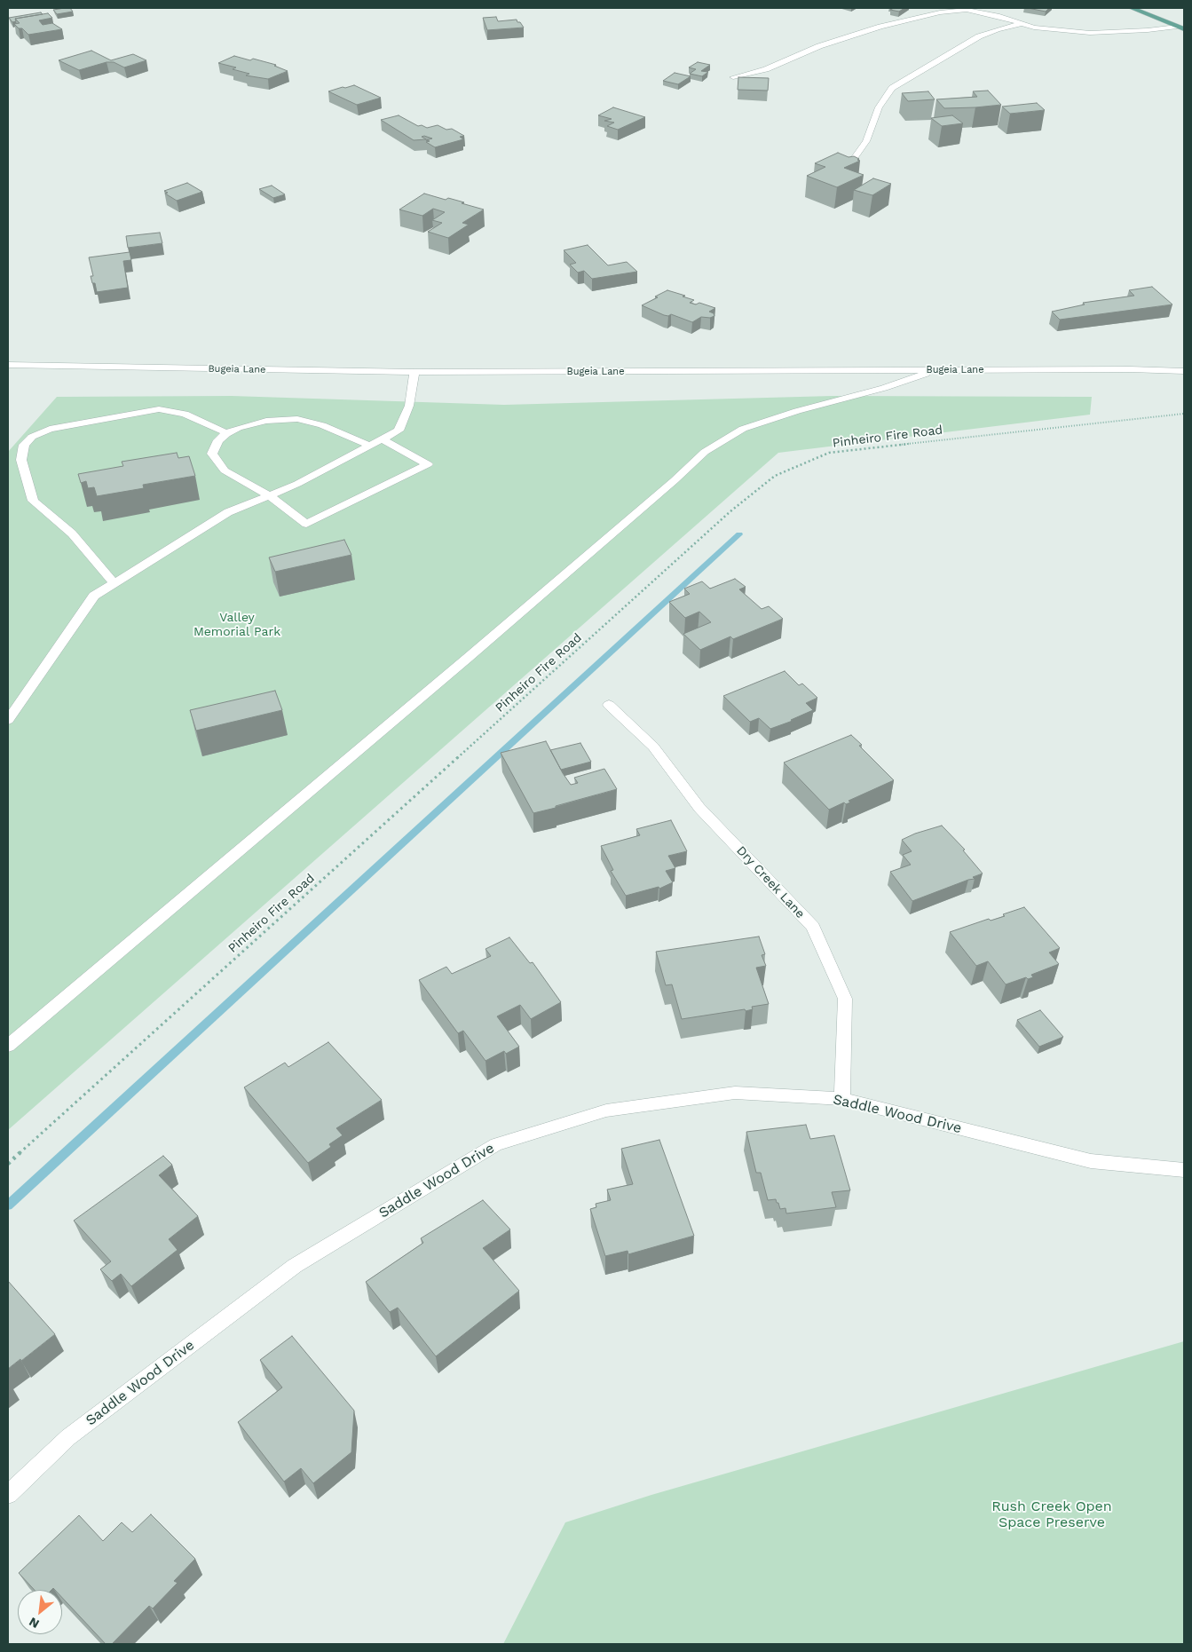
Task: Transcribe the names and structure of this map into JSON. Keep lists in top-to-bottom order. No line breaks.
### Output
{"streets":{"street":["Bugeia Lane","Dry Creek Lane","Saddle Wood Drive"],"path":["Pinheiro Fire Road"]},"crossings":[["Dry Creek Lane","Saddle Wood Drive"]],"parks":["Valley Memorial Park","Rush Creek Open Space Preserve"],"north":"bottom left"}
